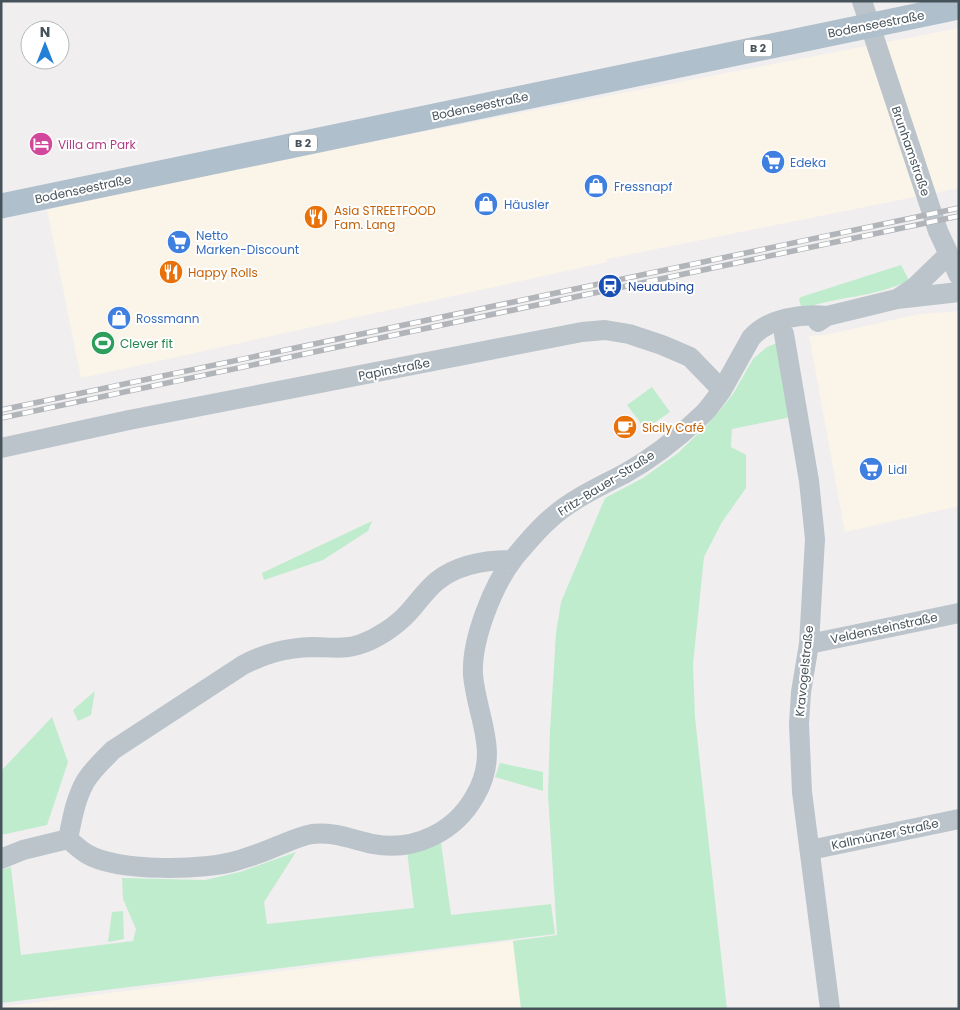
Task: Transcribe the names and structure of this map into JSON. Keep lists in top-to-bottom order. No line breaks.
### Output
{"streets":{"main road":["Bodenseestraße","B 2"],"street":["Brunhamstraße","Papinstraße","Fritz-Bauer-Straße","Veldensteinstraße","Kravogelstraße","Kallmünzer Straße"]},"crossings":[["Bodenseestraße","Brunhamstraße"],["Papinstraße","Fritz-Bauer-Straße"],["Veldensteinstraße","Kravogelstraße"],["Kravogelstraße","Kallmünzer Straße"]],"places":{"hotel":["Villa am Park"],"supermarket":["Edeka","Netto Marken-Discount","Lidl"],"shop":["Fressnapf","Häusler","Rossmann"],"restaurant":["Asia STREETFOOD Fam. Lang","Happy Rolls"],"station":["Neuaubing"],"sports":["Clever fit"],"cafe":["Sicily Café"]},"north":"top"}
